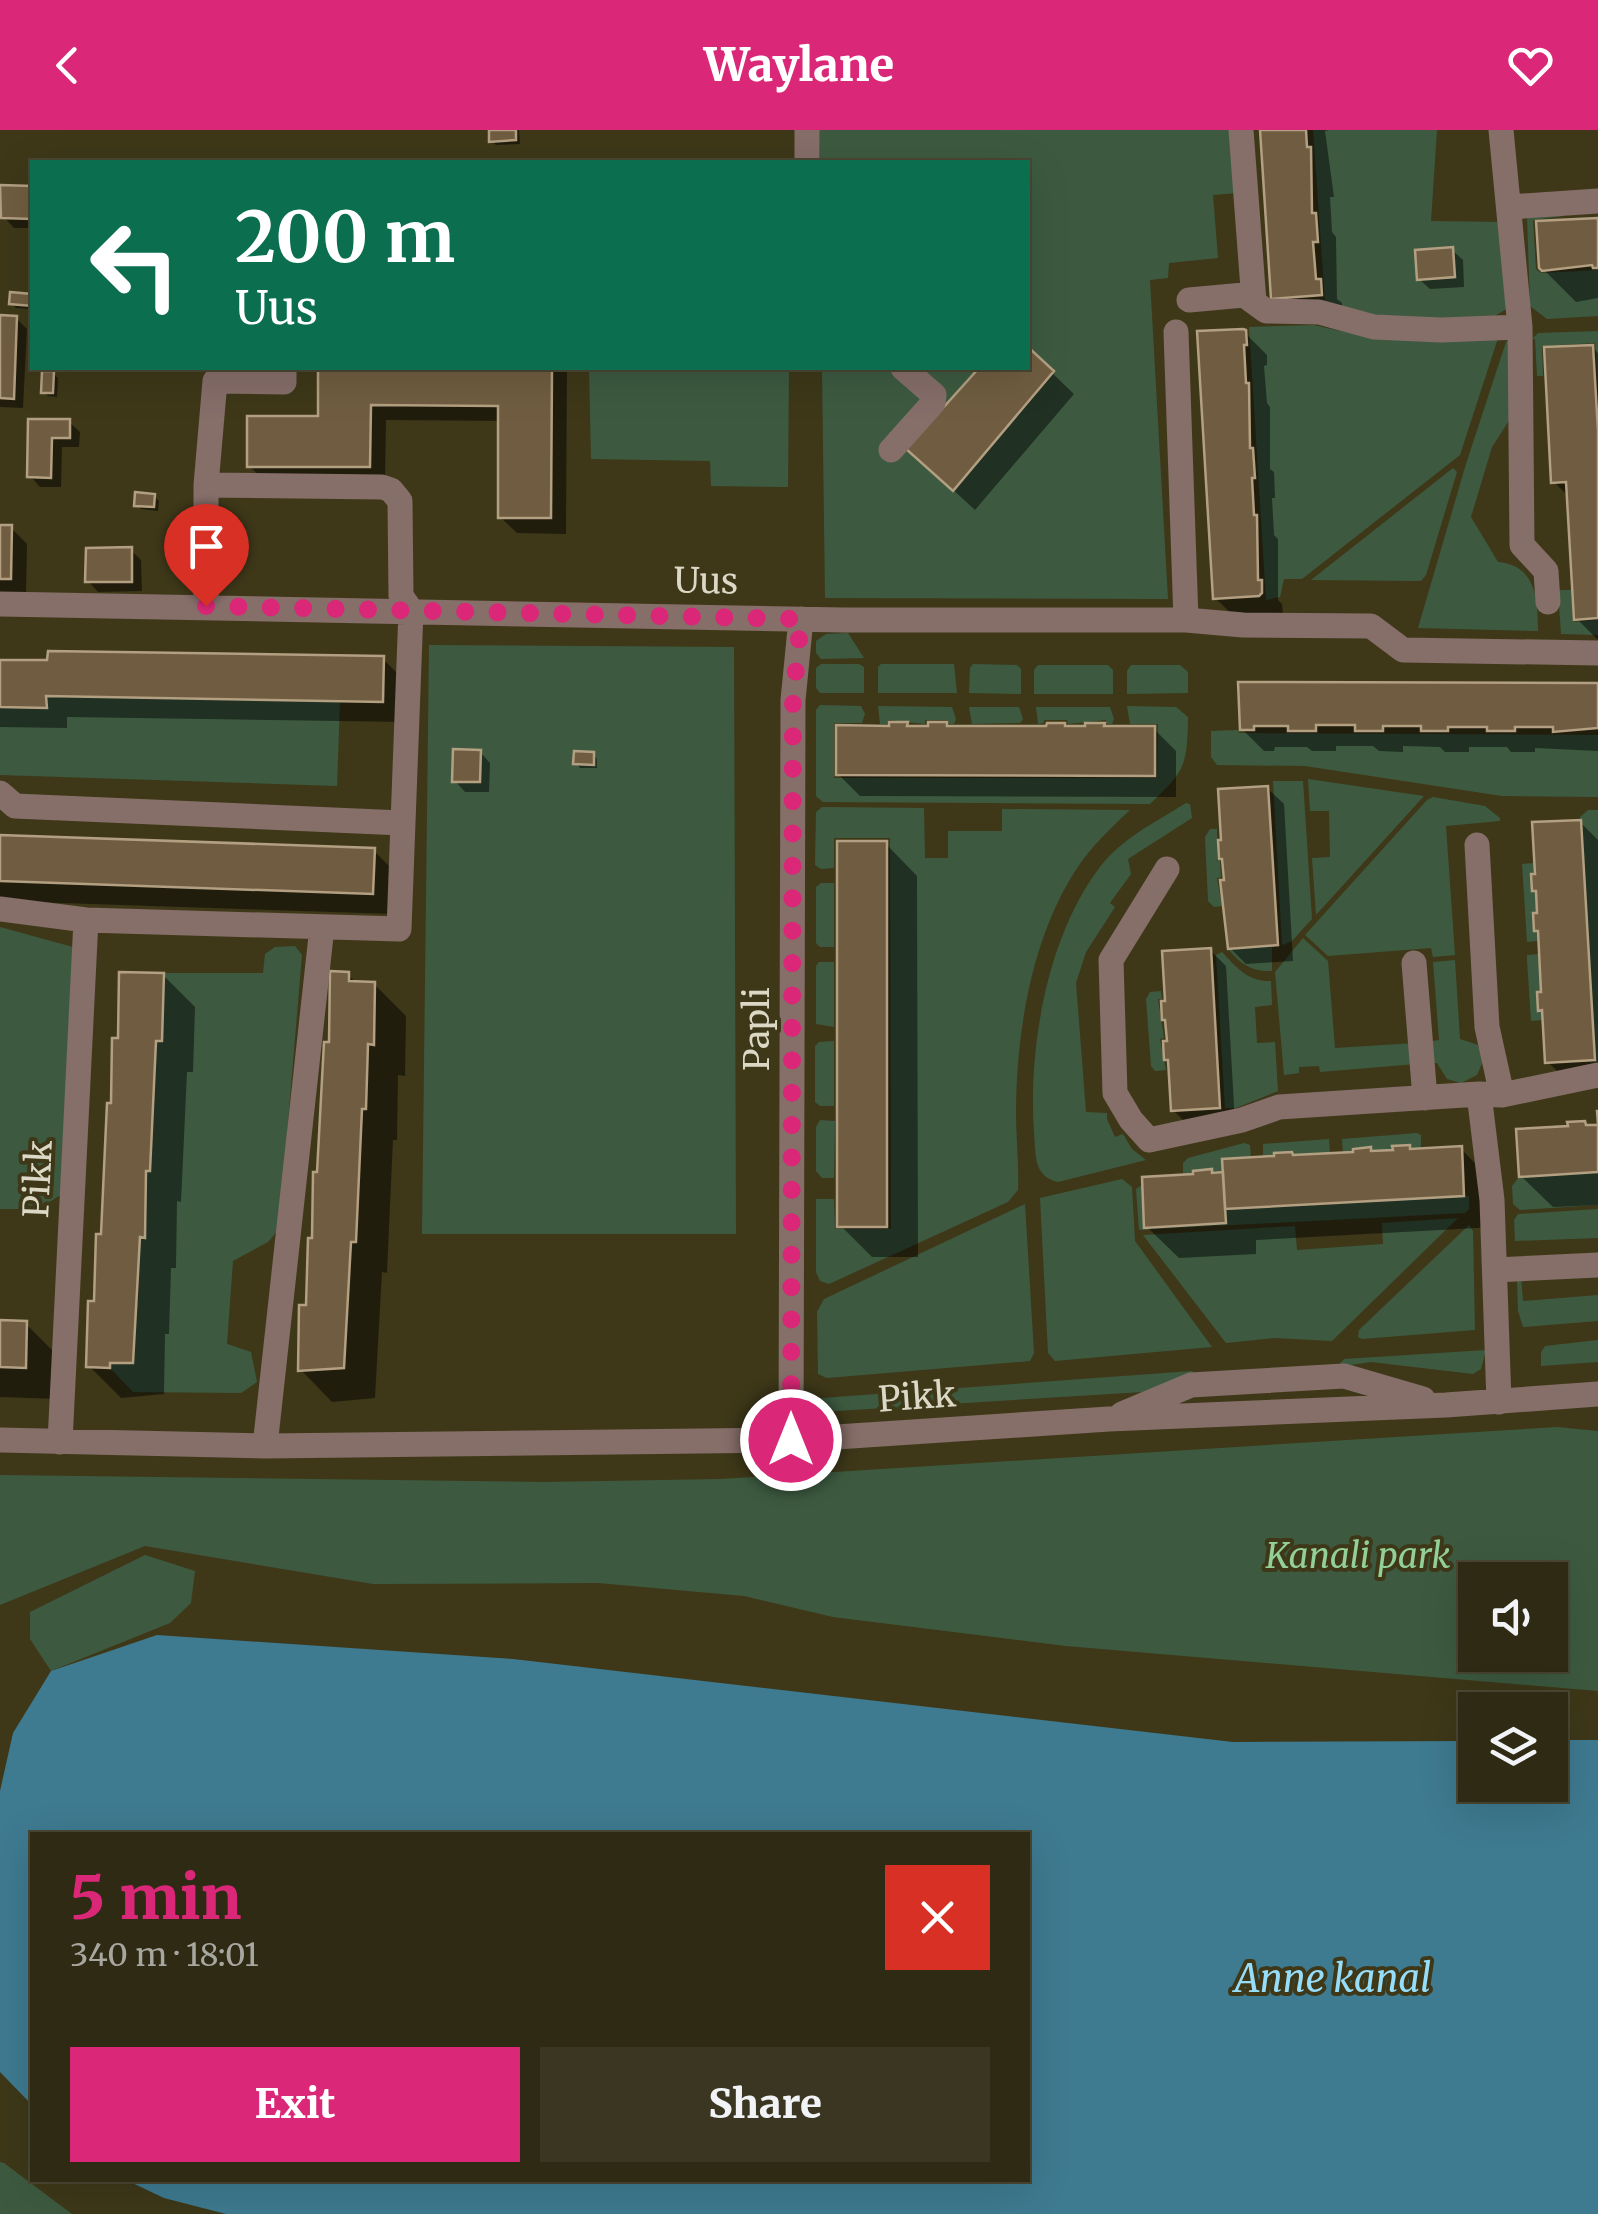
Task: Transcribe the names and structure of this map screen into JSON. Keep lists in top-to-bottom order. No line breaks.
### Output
{"streets":{"street":["Uus","Papli","Pikk"]},"crossings":[["Uus","Papli"],["Papli","Pikk"]],"water":["Anne kanal"],"parks":["Kanali park"],"page":{"header":"Waylane","turn":["200 m","Uus"],"heading":["5 min","340 m · 18:01"],"buttons":["Exit","Share"]}}
